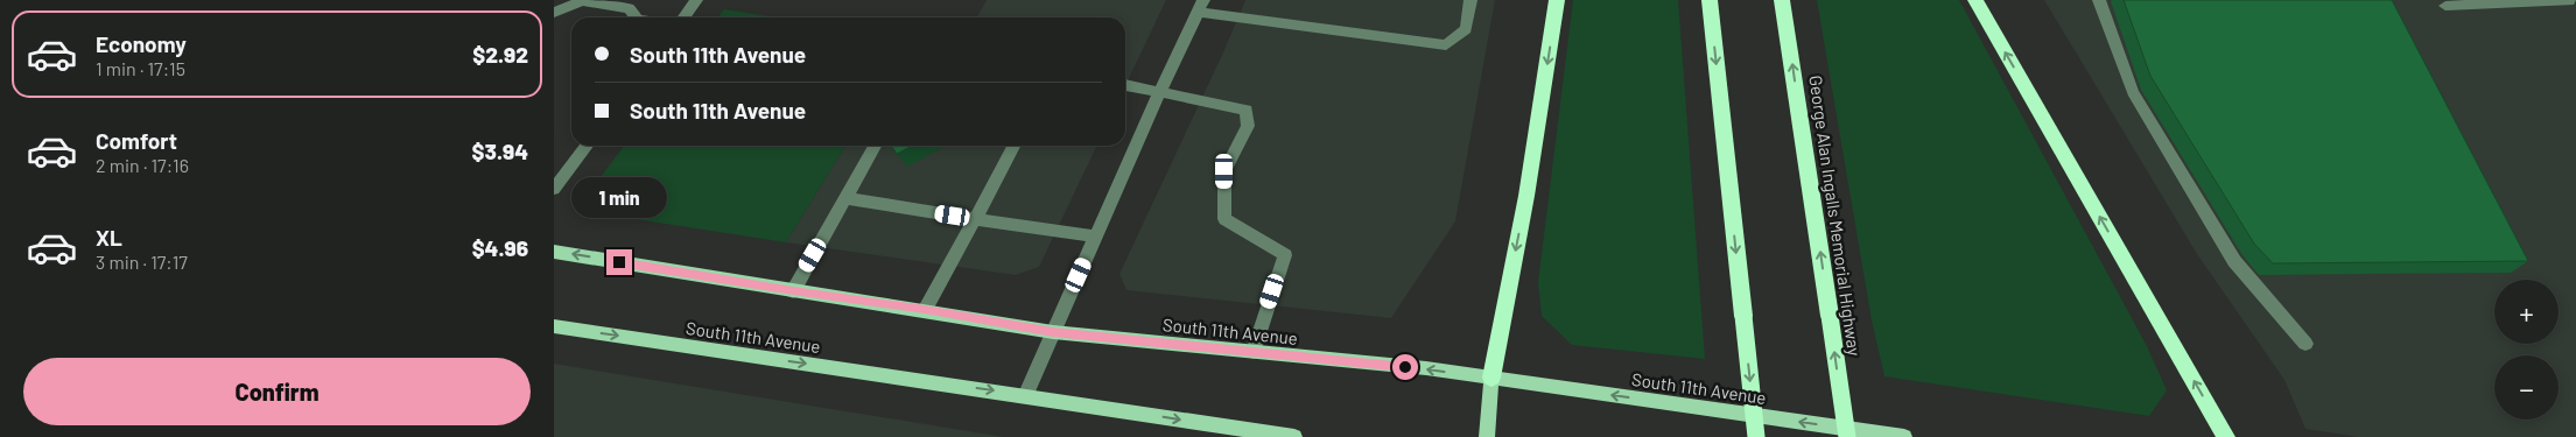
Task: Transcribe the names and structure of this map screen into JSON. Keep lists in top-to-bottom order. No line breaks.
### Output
{"streets":{"highway":["George Alan Ingalls Memorial Highway"],"main road":["South 11th Avenue"]},"page":{"list":[{"name":"Economy","note":"1 min · 17:15","value":"$2.92"},{"name":"Comfort","note":"2 min · 17:16","value":"$3.94"},{"name":"XL","note":"3 min · 17:17","value":"$4.96"}],"banner":["South 11th Avenue","South 11th Avenue"],"bubble":"1 min","map_buttons":["+","−"],"buttons":"Confirm"}}
